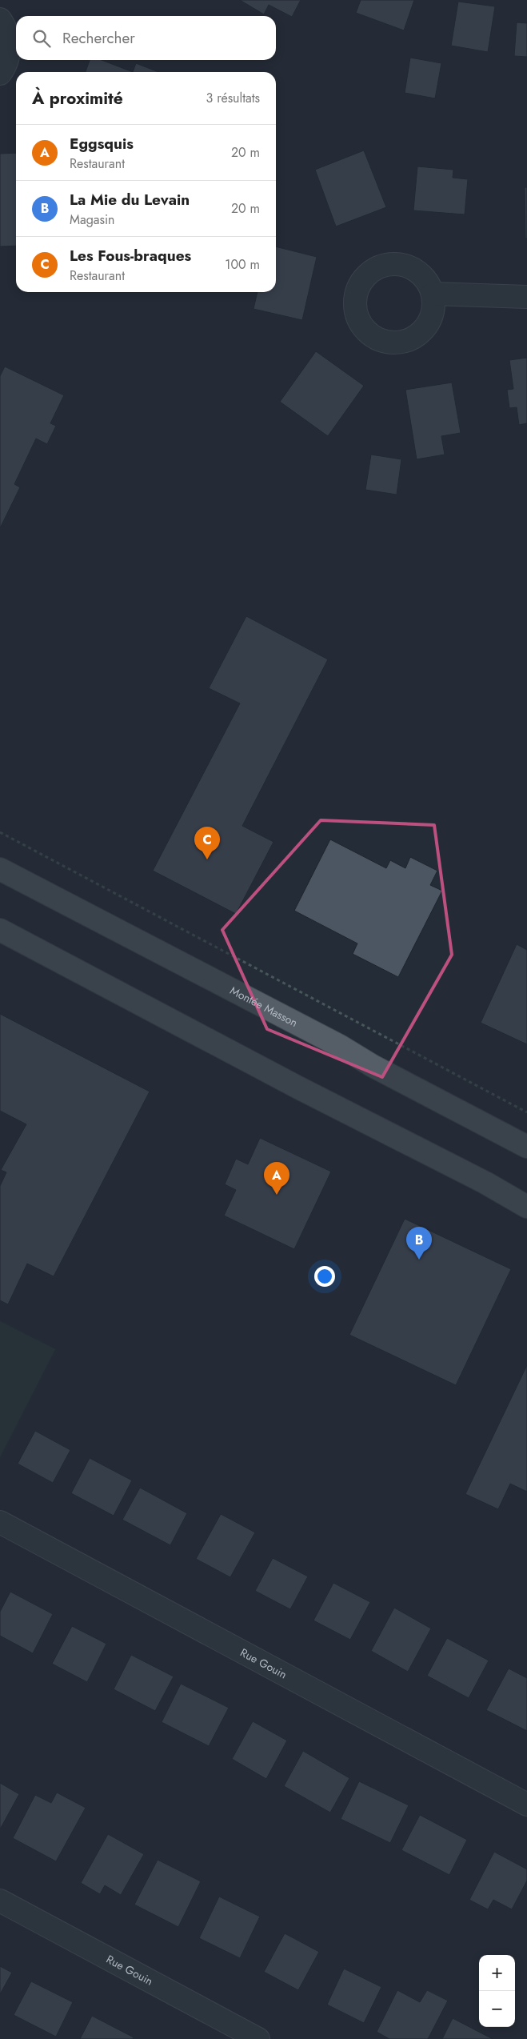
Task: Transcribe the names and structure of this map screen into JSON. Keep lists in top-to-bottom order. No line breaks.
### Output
{"streets":{"main road":["Montée Masson"],"street":["Rue Gouin"]},"page":{"search":"Rechercher","heading":["À proximité","3 résultats"],"list":[{"mark":"A","name":"Eggsquis","note":"Restaurant","value":"20 m"},{"mark":"B","name":"La Mie du Levain","note":"Magasin","value":"20 m"},{"mark":"C","name":"Les Fous-braques","note":"Restaurant","value":"100 m"}],"pins":["C","A","B"],"map_buttons":["+","−"]}}
